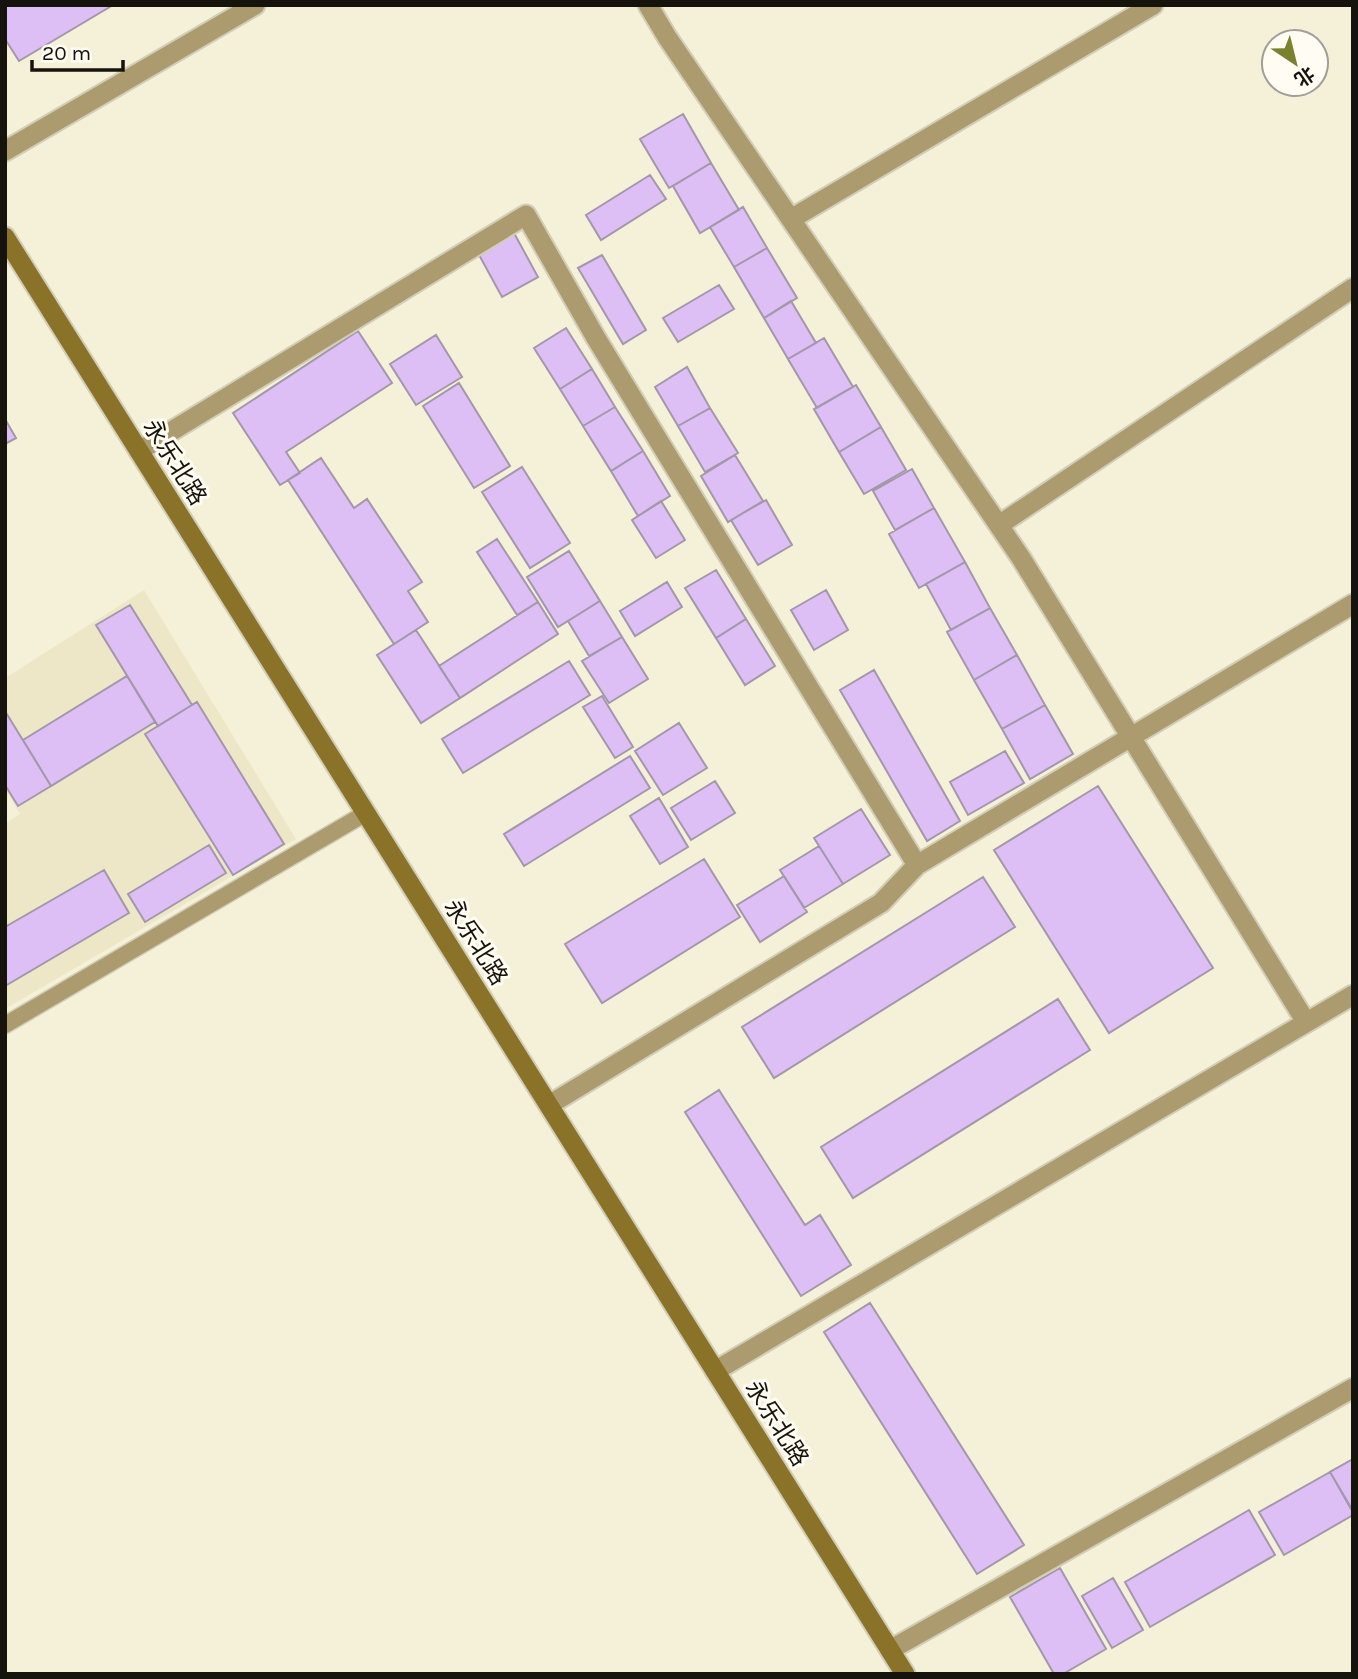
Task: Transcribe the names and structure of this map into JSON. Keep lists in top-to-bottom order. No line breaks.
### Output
{"streets":{"main road":["永乐北路"]},"scale_bar":"20 m","north":"bottom right"}
